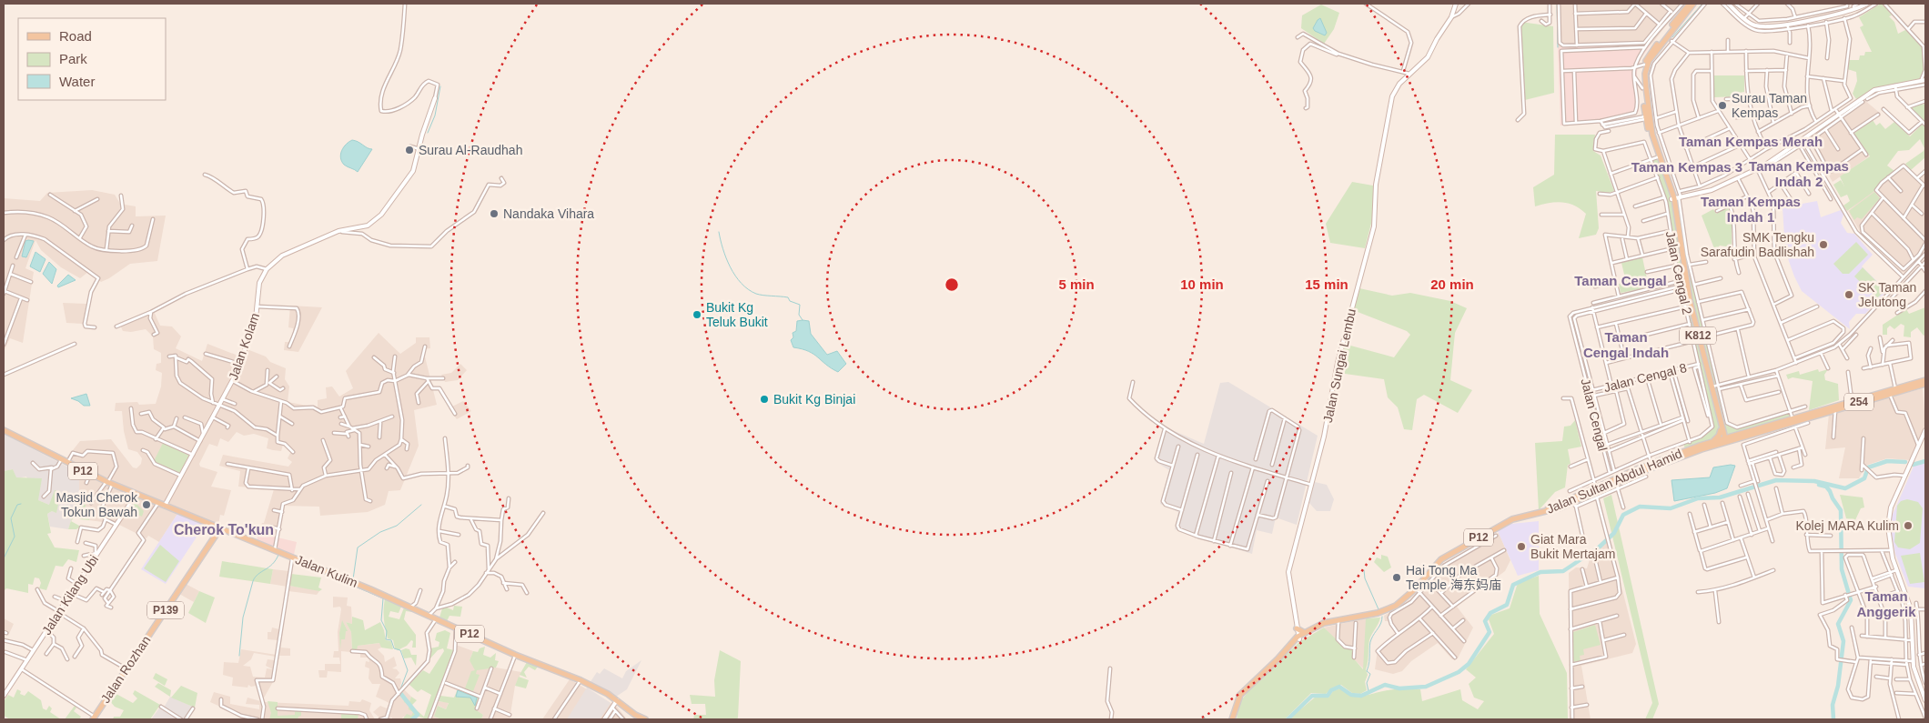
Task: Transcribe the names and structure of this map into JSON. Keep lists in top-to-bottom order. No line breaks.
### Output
{"streets":{"main road":["K812","254","P12","Jalan Sultan Abdul Hamid","Jalan Kulim","P139","Jalan Rozhan"],"street":["Jalan Cengal 2","Jalan Kolam","Jalan Sungai Lembu","Jalan Cengal 8","Jalan Cengal","Jalan Kilang Ubi"]},"crossings":[["Jalan Cengal 2","Jalan Cengal 8"],["Jalan Cengal 2","Jalan Cengal"],["K812","Jalan Cengal"],["K812","Jalan Sultan Abdul Hamid"],["Jalan Kolam","Jalan Kulim"],["Jalan Sungai Lembu","P12"],["P12","Jalan Sultan Abdul Hamid"],["Jalan Kulim","Jalan Kilang Ubi"],["Jalan Kulim","Jalan Rozhan"]],"districts":["Taman Kempas Merah","Taman Kempas Indah 2","Taman Kempas 3","Taman Kempas Indah 1","Taman Cengal","Taman Cengal Indah","Cherok To'kun","Taman Anggerik"],"places":["Surau Taman Kempas","Surau Al-Raudhah","Nandaka Vihara","SMK Tengku Sarafudin Badlishah","SK Taman Jelutong","Bukit Kg Teluk Bukit","Bukit Kg Binjai","Masjid Cherok Tokun Bawah","Kolej MARA Kulim","Giat Mara Bukit Mertajam","Hai Tong Ma Temple 海东妈庙"],"legend":["Road","Park","Water"],"rings":["5 min","10 min","15 min","20 min"]}
